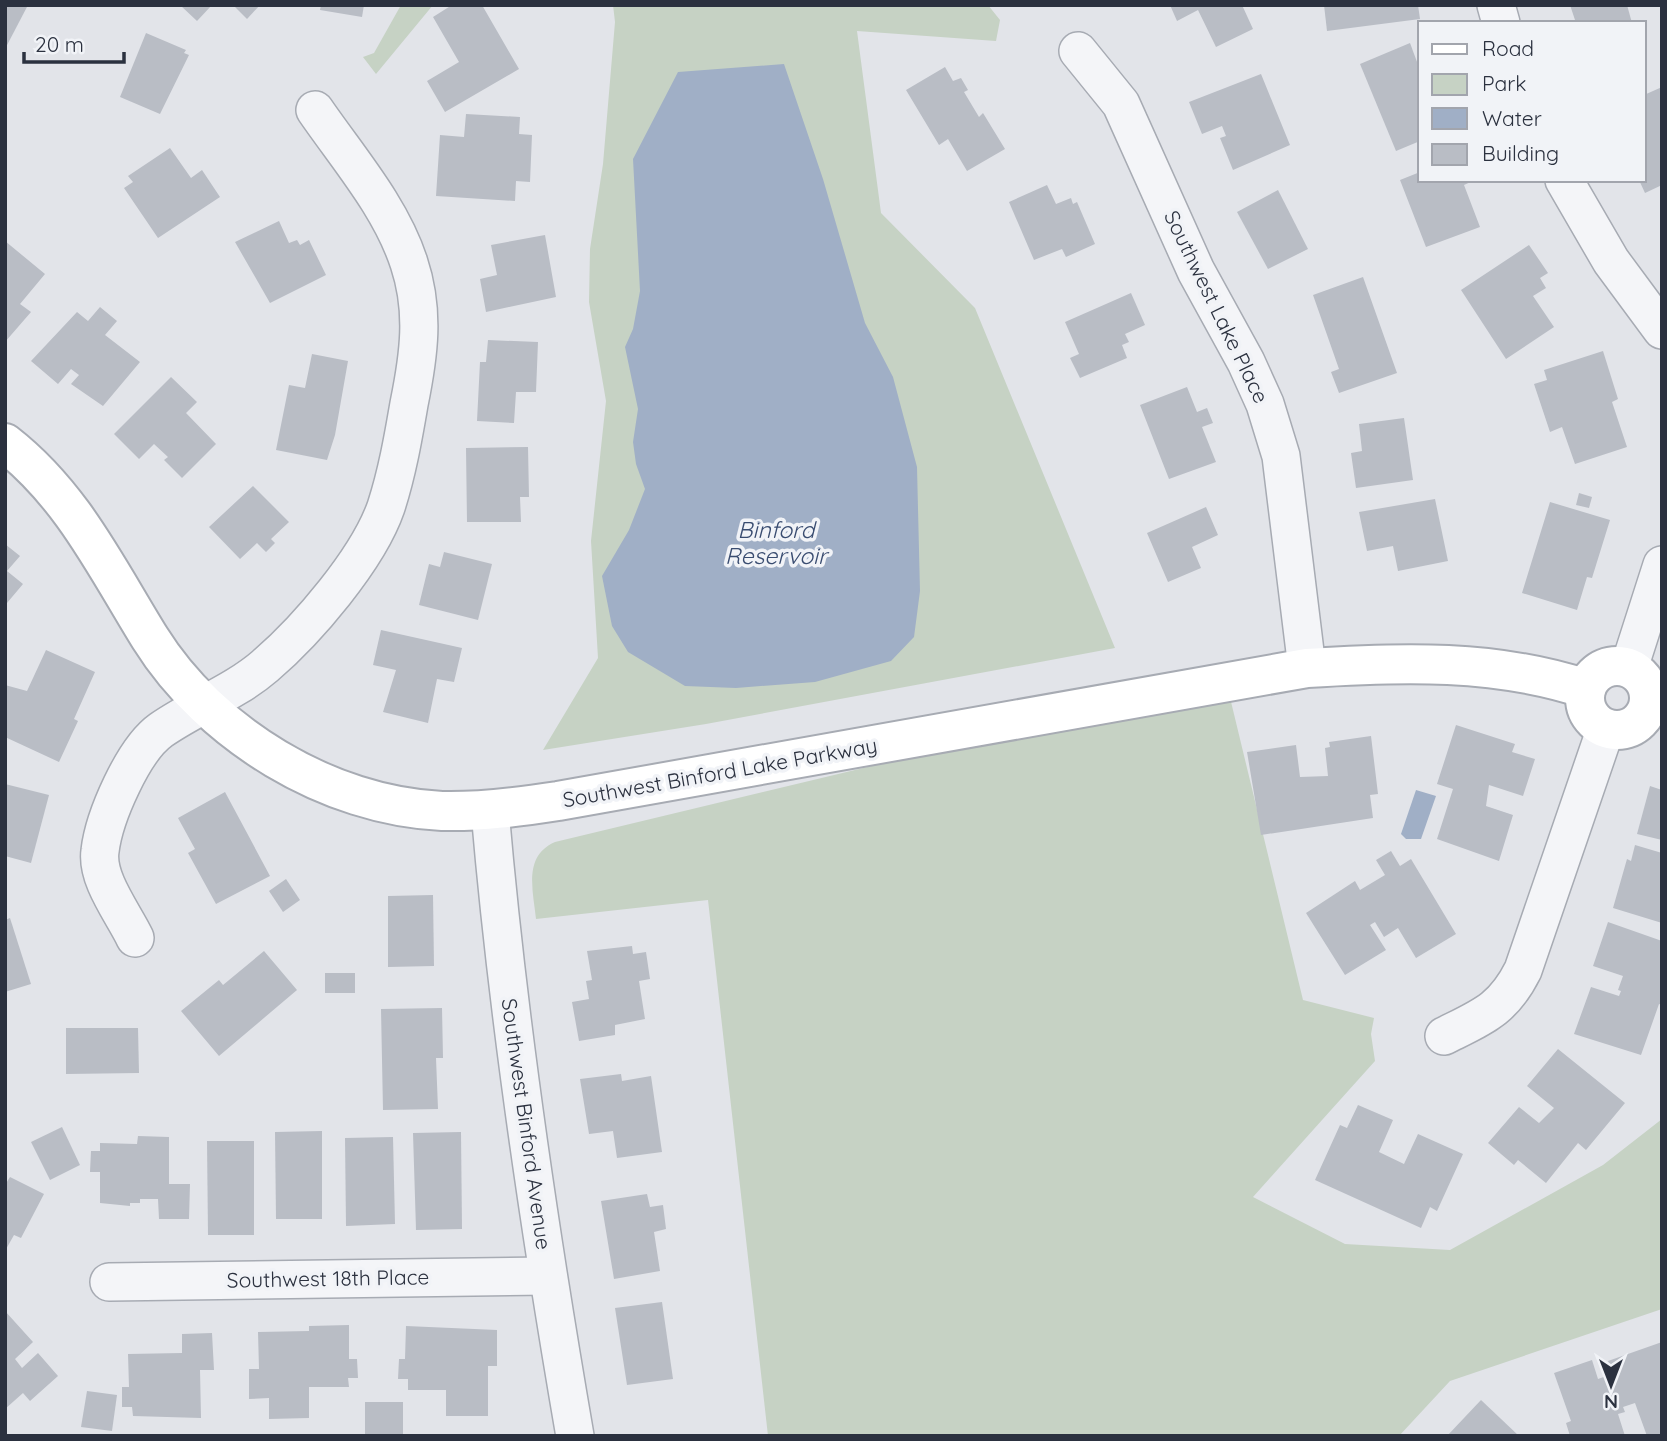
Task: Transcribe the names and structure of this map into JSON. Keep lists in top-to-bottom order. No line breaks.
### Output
{"streets":{"street":["Southwest Lake Place","Southwest Binford Lake Parkway","Southwest Binford Avenue","Southwest 18th Place"]},"crossings":[["Southwest Lake Place","Southwest Binford Lake Parkway"],["Southwest Binford Lake Parkway","Southwest Binford Avenue"],["Southwest Binford Avenue","Southwest 18th Place"]],"water":["Binford Reservoir"],"legend":["Road","Park","Water","Building"],"scale_bar":"20 m","north":"bottom"}
